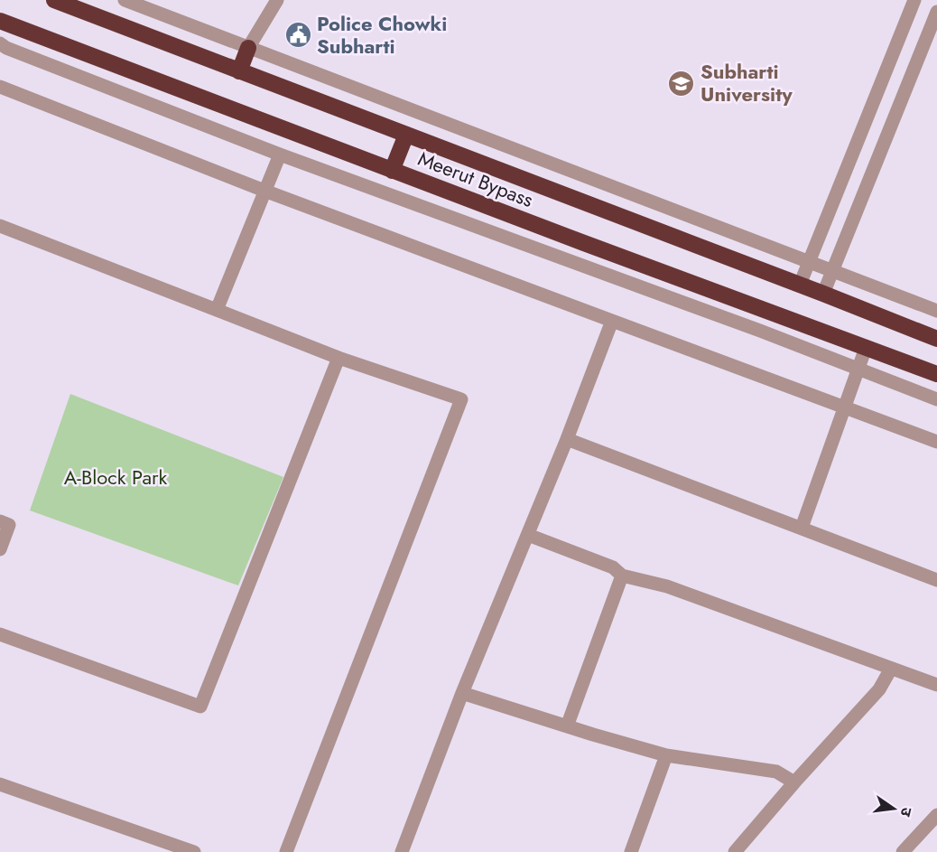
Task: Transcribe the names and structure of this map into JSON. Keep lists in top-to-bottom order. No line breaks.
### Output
{"streets":{"highway":["Meerut Bypass"]},"parks":["A-Block Park"],"places":{"public building":["Police Chowki Subharti"],"school or university":["Subharti University"]},"north":"right"}
